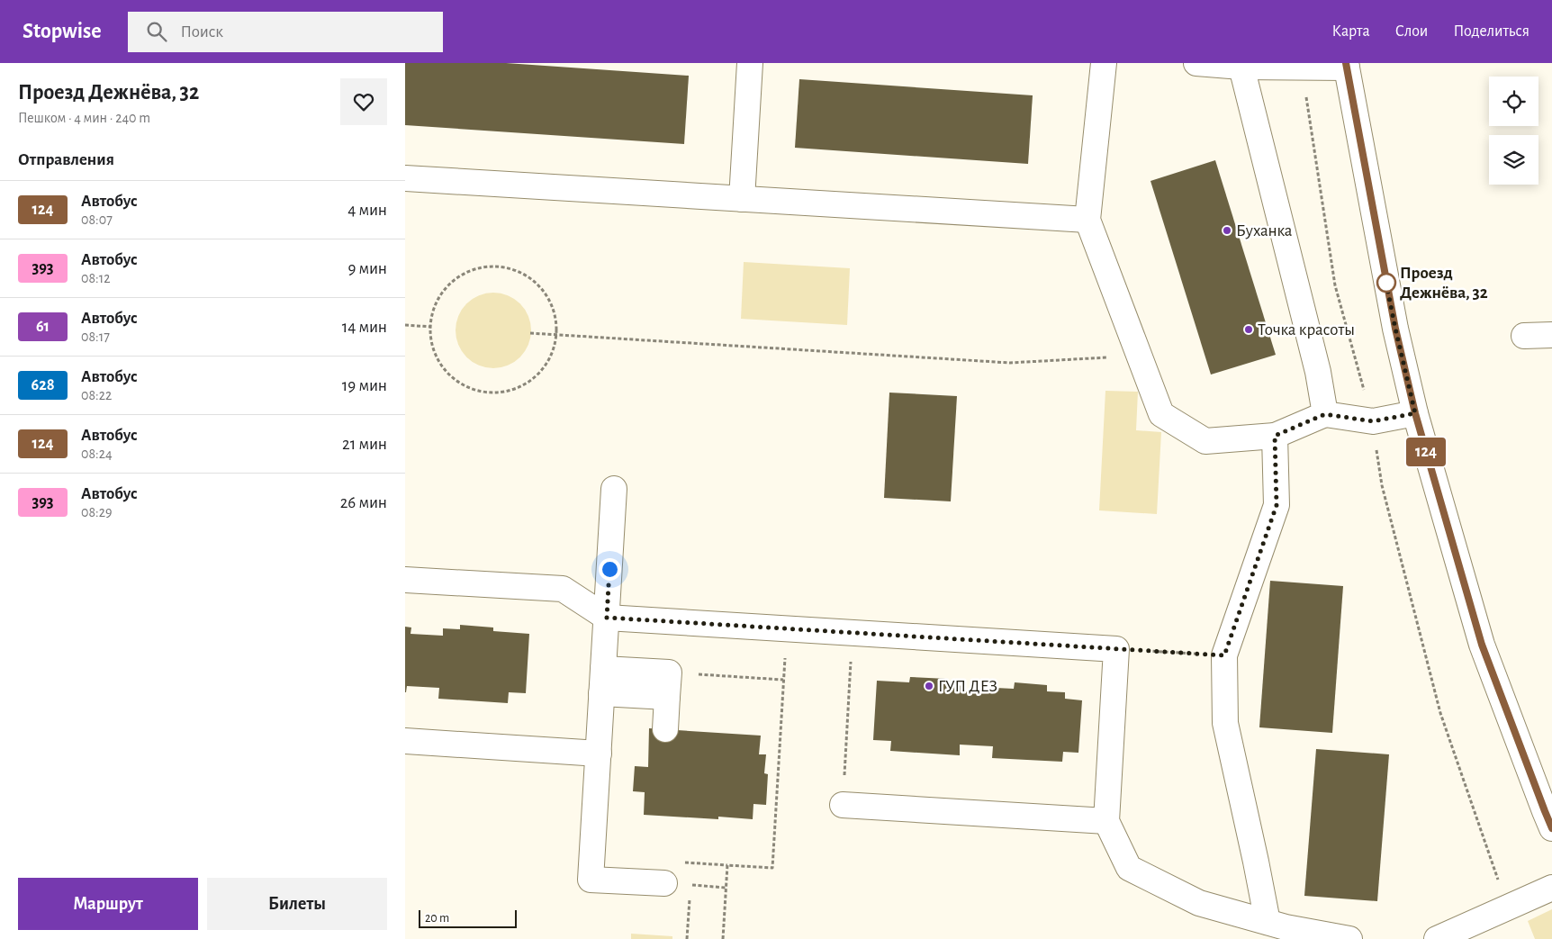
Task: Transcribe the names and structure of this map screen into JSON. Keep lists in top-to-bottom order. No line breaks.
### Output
{"places":["Буханка","Проезд Дежнёва, 32","Точка красоты","ГУП ДЕЗ"],"lines":["bus line 124"],"scale_bar":"20 m","page":{"header":"Stopwise","search":"Поиск","nav":["Карта","Слои","Поделиться"],"heading":[["Проезд Дежнёва, 32","Пешком · 4 мин · 240 m"],"Отправления"],"on_map":"124","list":[{"mark":"124","name":"Автобус","note":"08:07","value":"4 мин"},{"mark":"393","name":"Автобус","note":"08:12","value":"9 мин"},{"mark":"61","name":"Автобус","note":"08:17","value":"14 мин"},{"mark":"628","name":"Автобус","note":"08:22","value":"19 мин"},{"mark":"124","name":"Автобус","note":"08:24","value":"21 мин"},{"mark":"393","name":"Автобус","note":"08:29","value":"26 мин"}],"buttons":["Маршрут","Билеты"],"scale":"20 m"}}
